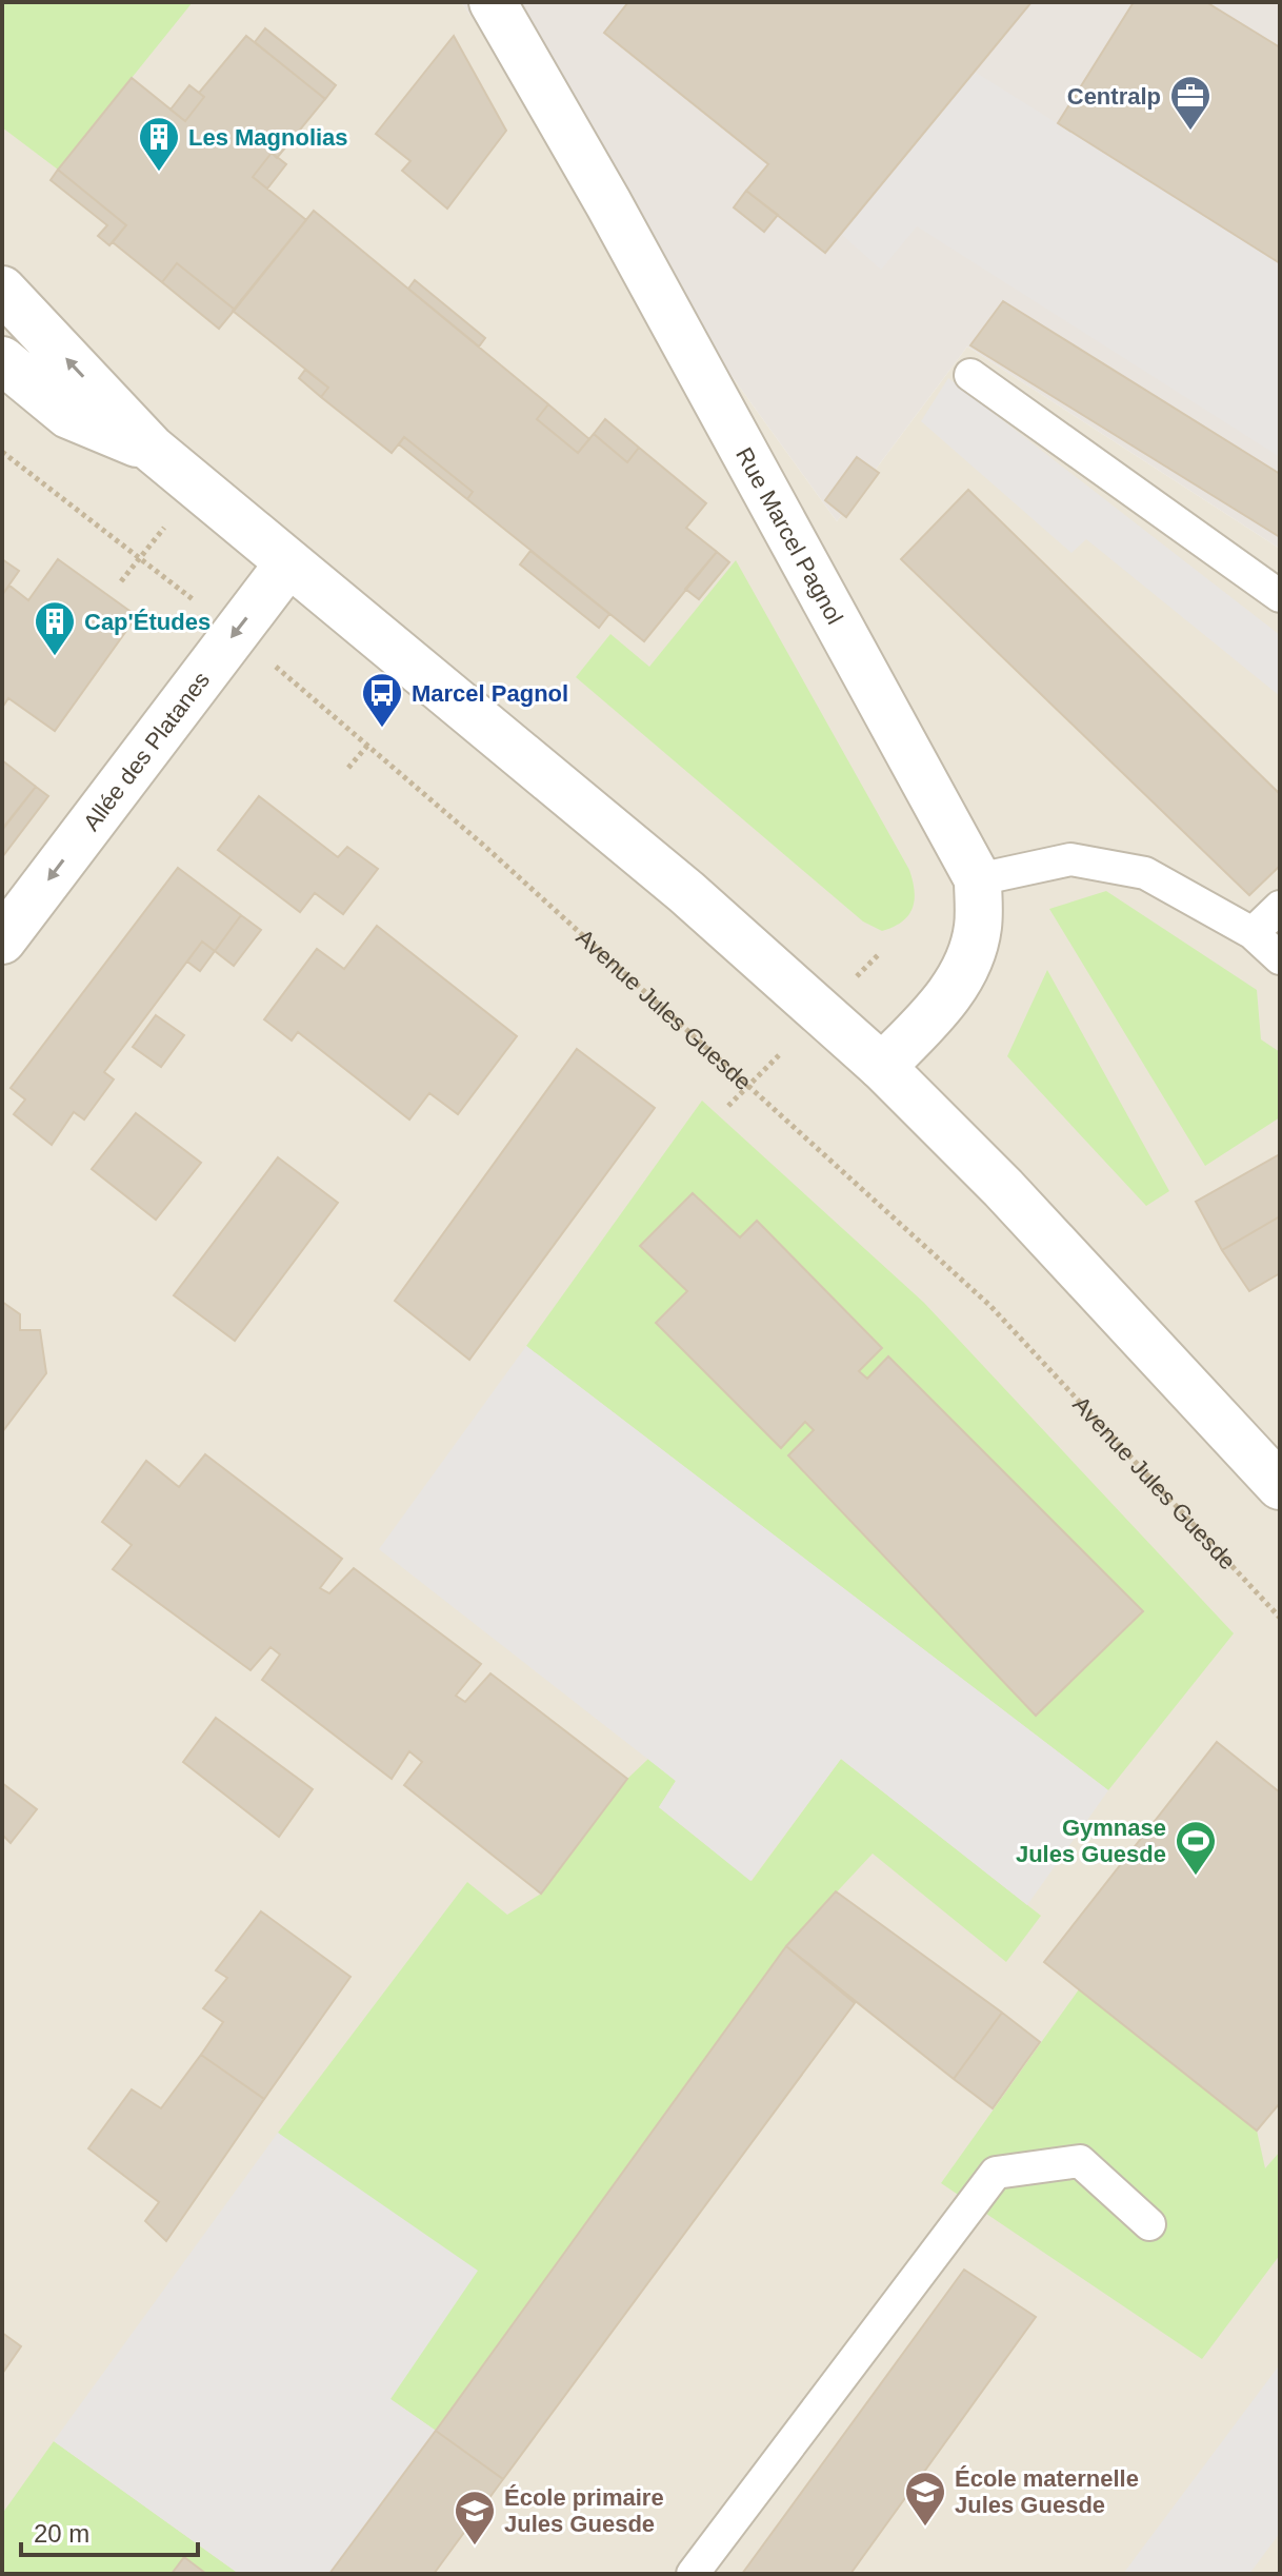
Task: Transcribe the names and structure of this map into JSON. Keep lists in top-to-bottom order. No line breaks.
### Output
{"streets":{"street":["Rue Marcel Pagnol","Allée des Platanes"],"path":["Avenue Jules Guesde"]},"crossings":[["Allée des Platanes","Avenue Jules Guesde"]],"one_way":["Allée des Platanes"],"places":{"office":["Centralp"],"building":["Les Magnolias","Cap'Études"],"bus stop":["Marcel Pagnol"],"sports":["Gymnase Jules Guesde"],"school or university":["École maternelle Jules Guesde","École primaire Jules Guesde"]},"scale_bar":"20 m"}
